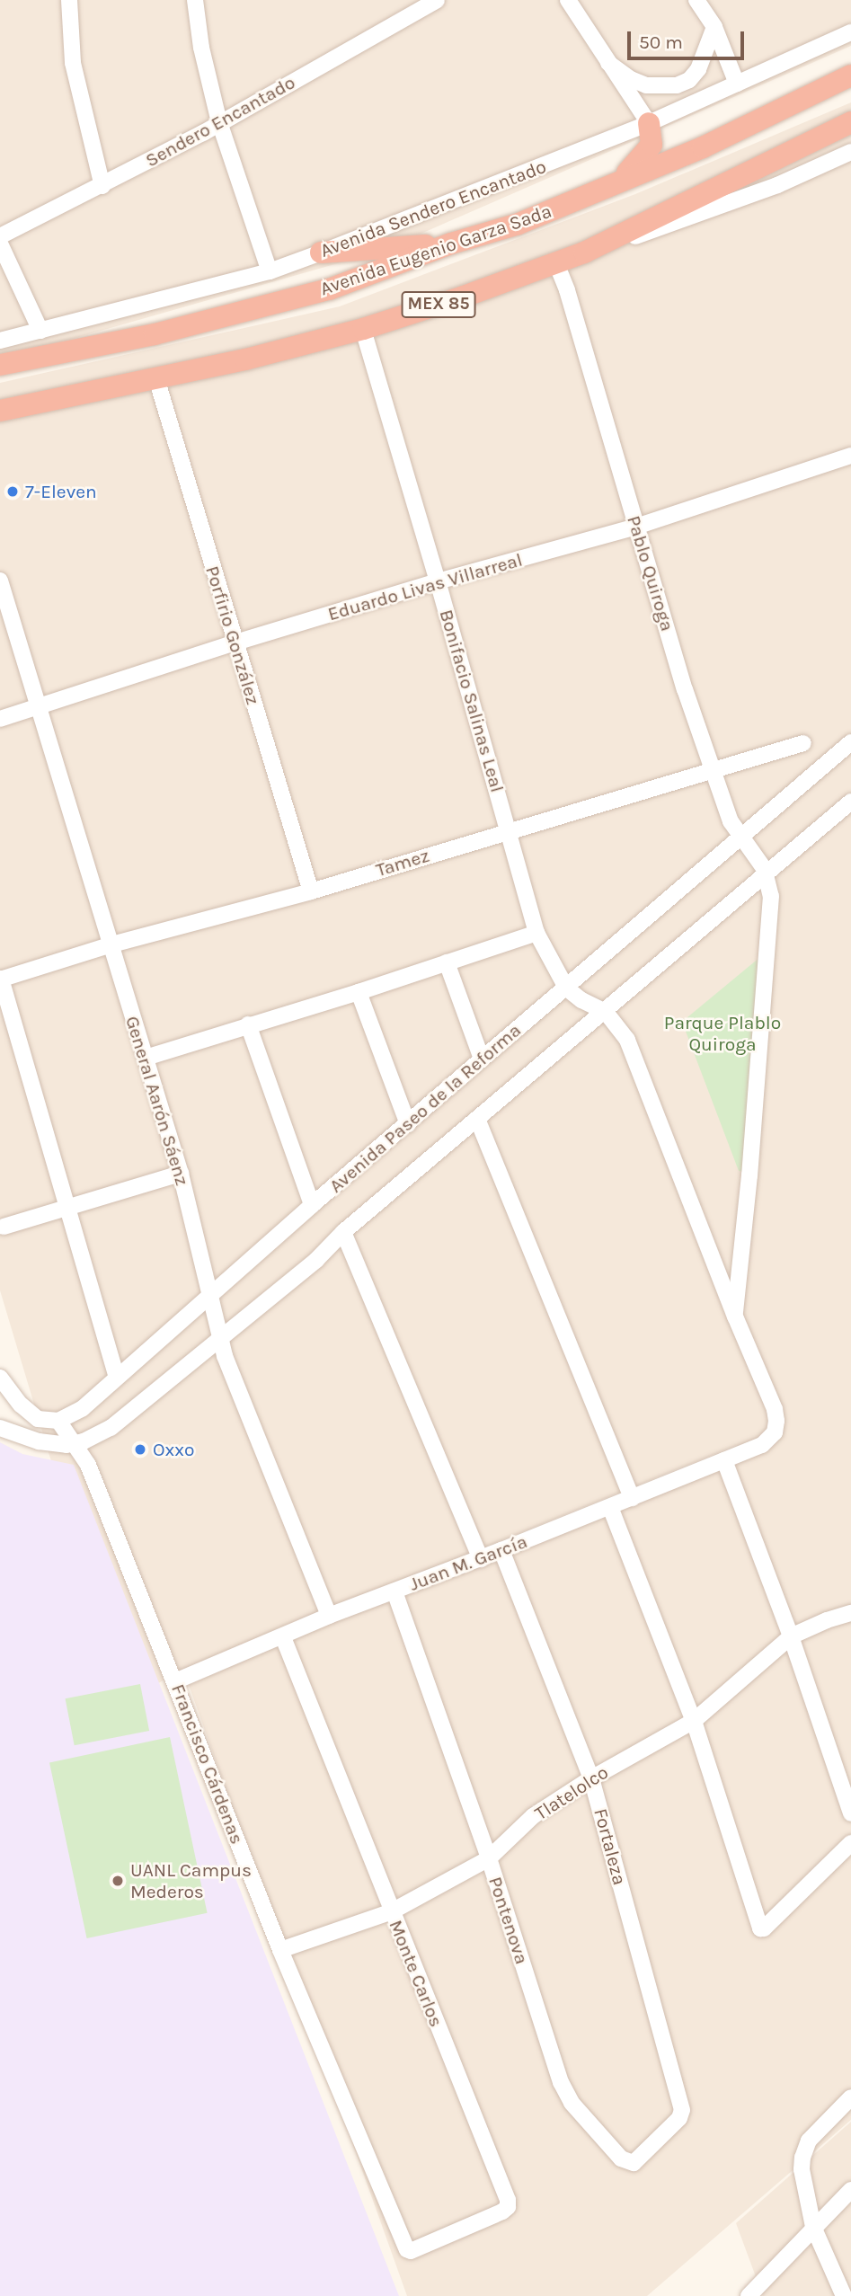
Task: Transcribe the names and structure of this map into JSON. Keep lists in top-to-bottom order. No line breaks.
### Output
{"streets":{"highway":["Avenida Eugenio Garza Sada","MEX 85"],"street":["Sendero Encantado","Avenida Sendero Encantado","Pablo Quiroga","Eduardo Livas Villarreal","Porfirio González","Bonifacio Salinas Leal","Tamez","General Aarón Sáenz","Avenida Paseo de la Reforma","Juan M. García","Francisco Cárdenas","Tlatelolco","Fortaleza","Pontenova","Monte Carlos"]},"crossings":[["MEX 85","Pablo Quiroga"],["MEX 85","Porfirio González"],["MEX 85","Bonifacio Salinas Leal"],["Pablo Quiroga","Eduardo Livas Villarreal"],["Pablo Quiroga","Tamez"],["Pablo Quiroga","Avenida Paseo de la Reforma"],["Pablo Quiroga","Juan M. García"],["Eduardo Livas Villarreal","Porfirio González"],["Eduardo Livas Villarreal","Bonifacio Salinas Leal"],["Eduardo Livas Villarreal","General Aarón Sáenz"],["Porfirio González","Tamez"],["Bonifacio Salinas Leal","Tamez"],["Bonifacio Salinas Leal","Avenida Paseo de la Reforma"],["Tamez","General Aarón Sáenz"],["General Aarón Sáenz","Avenida Paseo de la Reforma"],["General Aarón Sáenz","Juan M. García"],["Avenida Paseo de la Reforma","Francisco Cárdenas"],["Juan M. García","Francisco Cárdenas"],["Juan M. García","Fortaleza"],["Juan M. García","Pontenova"],["Juan M. García","Monte Carlos"],["Francisco Cárdenas","Tlatelolco"],["Francisco Cárdenas","Monte Carlos"],["Tlatelolco","Fortaleza"],["Tlatelolco","Pontenova"],["Tlatelolco","Monte Carlos"],["Fortaleza","Pontenova"]],"parks":["Parque Plablo Quiroga"],"places":["7-Eleven","Oxxo","UANL Campus Mederos"],"scale_bar":"50 m"}
